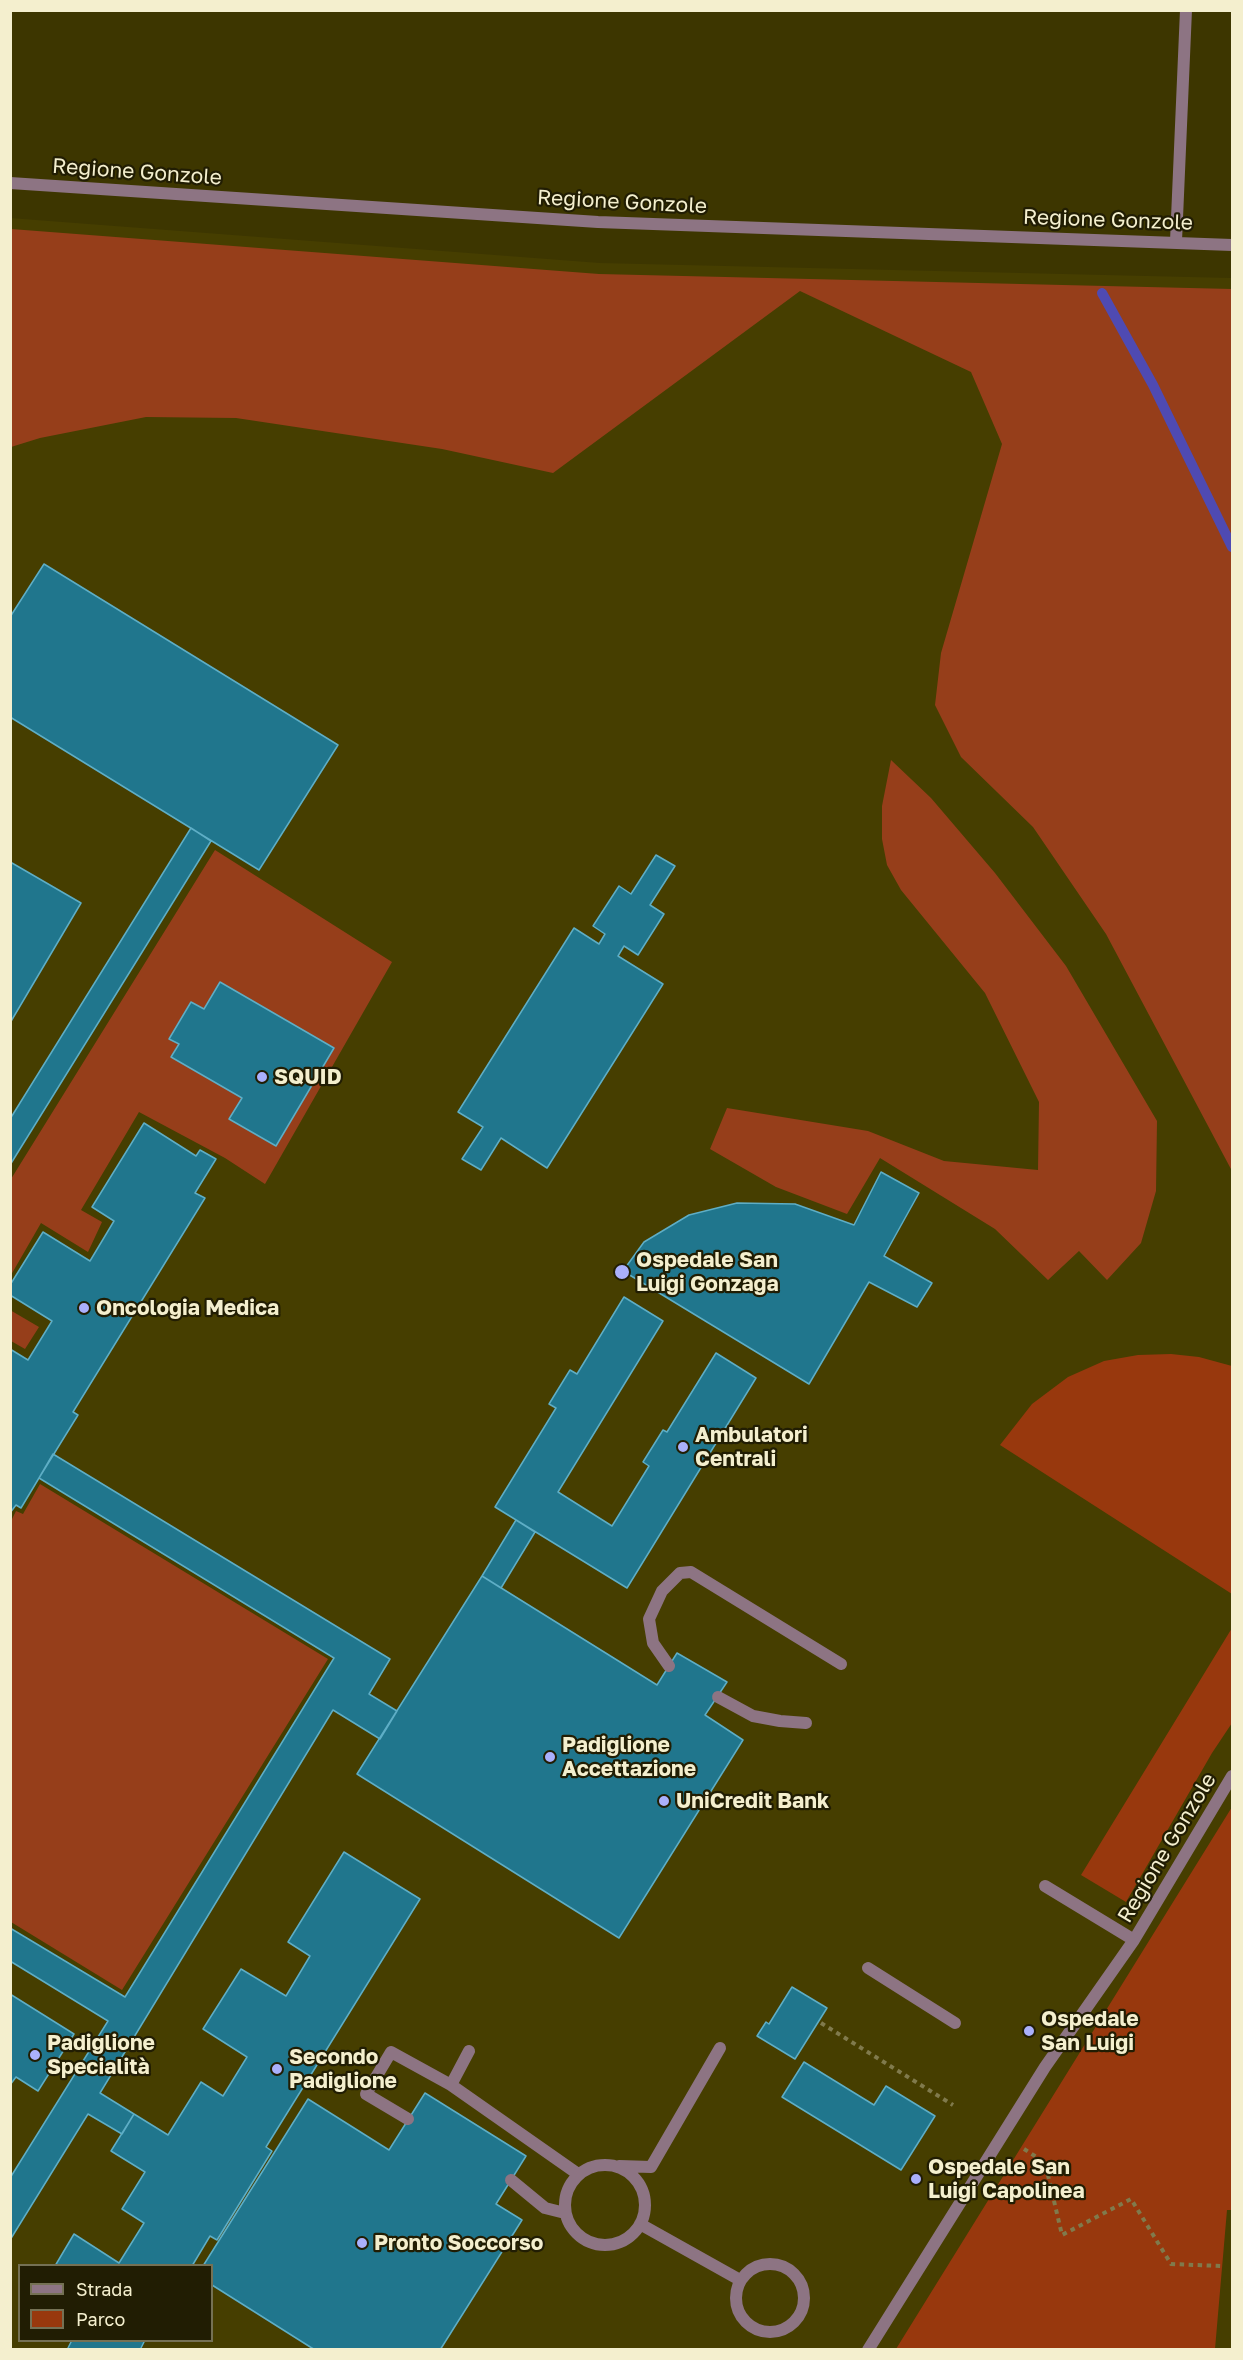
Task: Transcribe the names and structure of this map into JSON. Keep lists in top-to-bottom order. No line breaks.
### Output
{"streets":{"street":["Regione Gonzole"]},"places":["SQUID","Ospedale San Luigi Gonzaga","Oncologia Medica","Ambulatori Centrali","Padiglione Accettazione","UniCredit Bank","Ospedale San Luigi","Padiglione Specialità","Secondo Padiglione","Ospedale San Luigi Capolinea","Pronto Soccorso"],"legend":["Strada","Parco"]}
